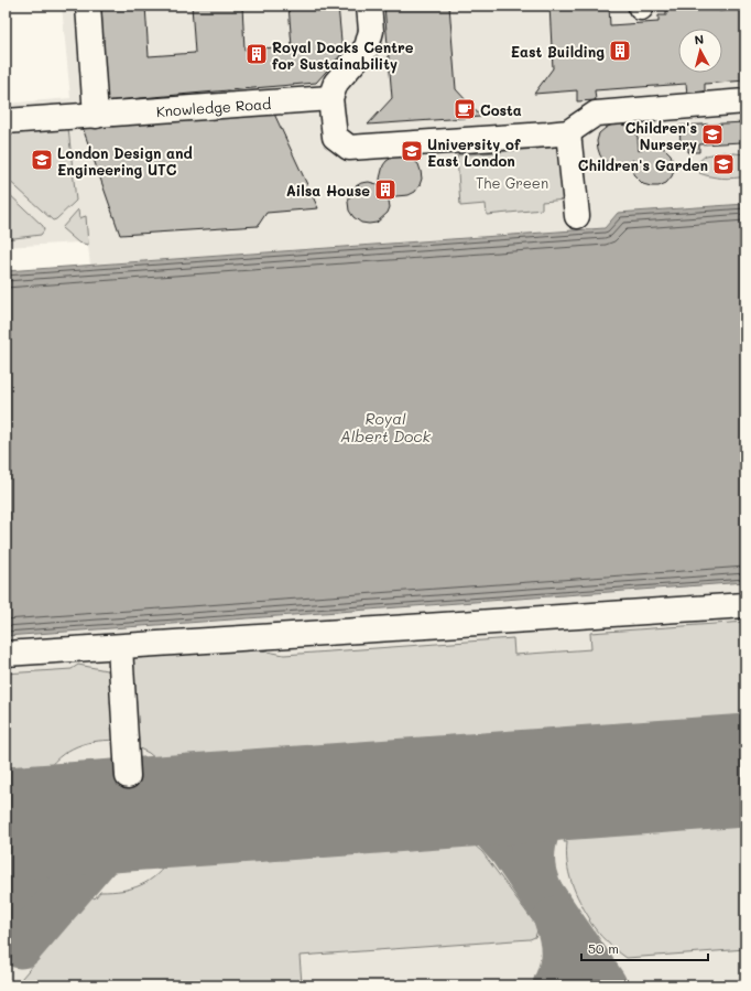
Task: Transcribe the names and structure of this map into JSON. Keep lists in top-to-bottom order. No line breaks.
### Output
{"streets":{"lane":["Knowledge Road"]},"water":["Royal Albert Dock"],"parks":["The Green"],"places":{"building":["East Building","Royal Docks Centre for Sustainability","Ailsa House"],"cafe":["Costa"],"school or university":["Children's Nursery","University of East London","London Design and Engineering UTC","Children's Garden"]},"scale_bar":"50 m","north":"top"}
